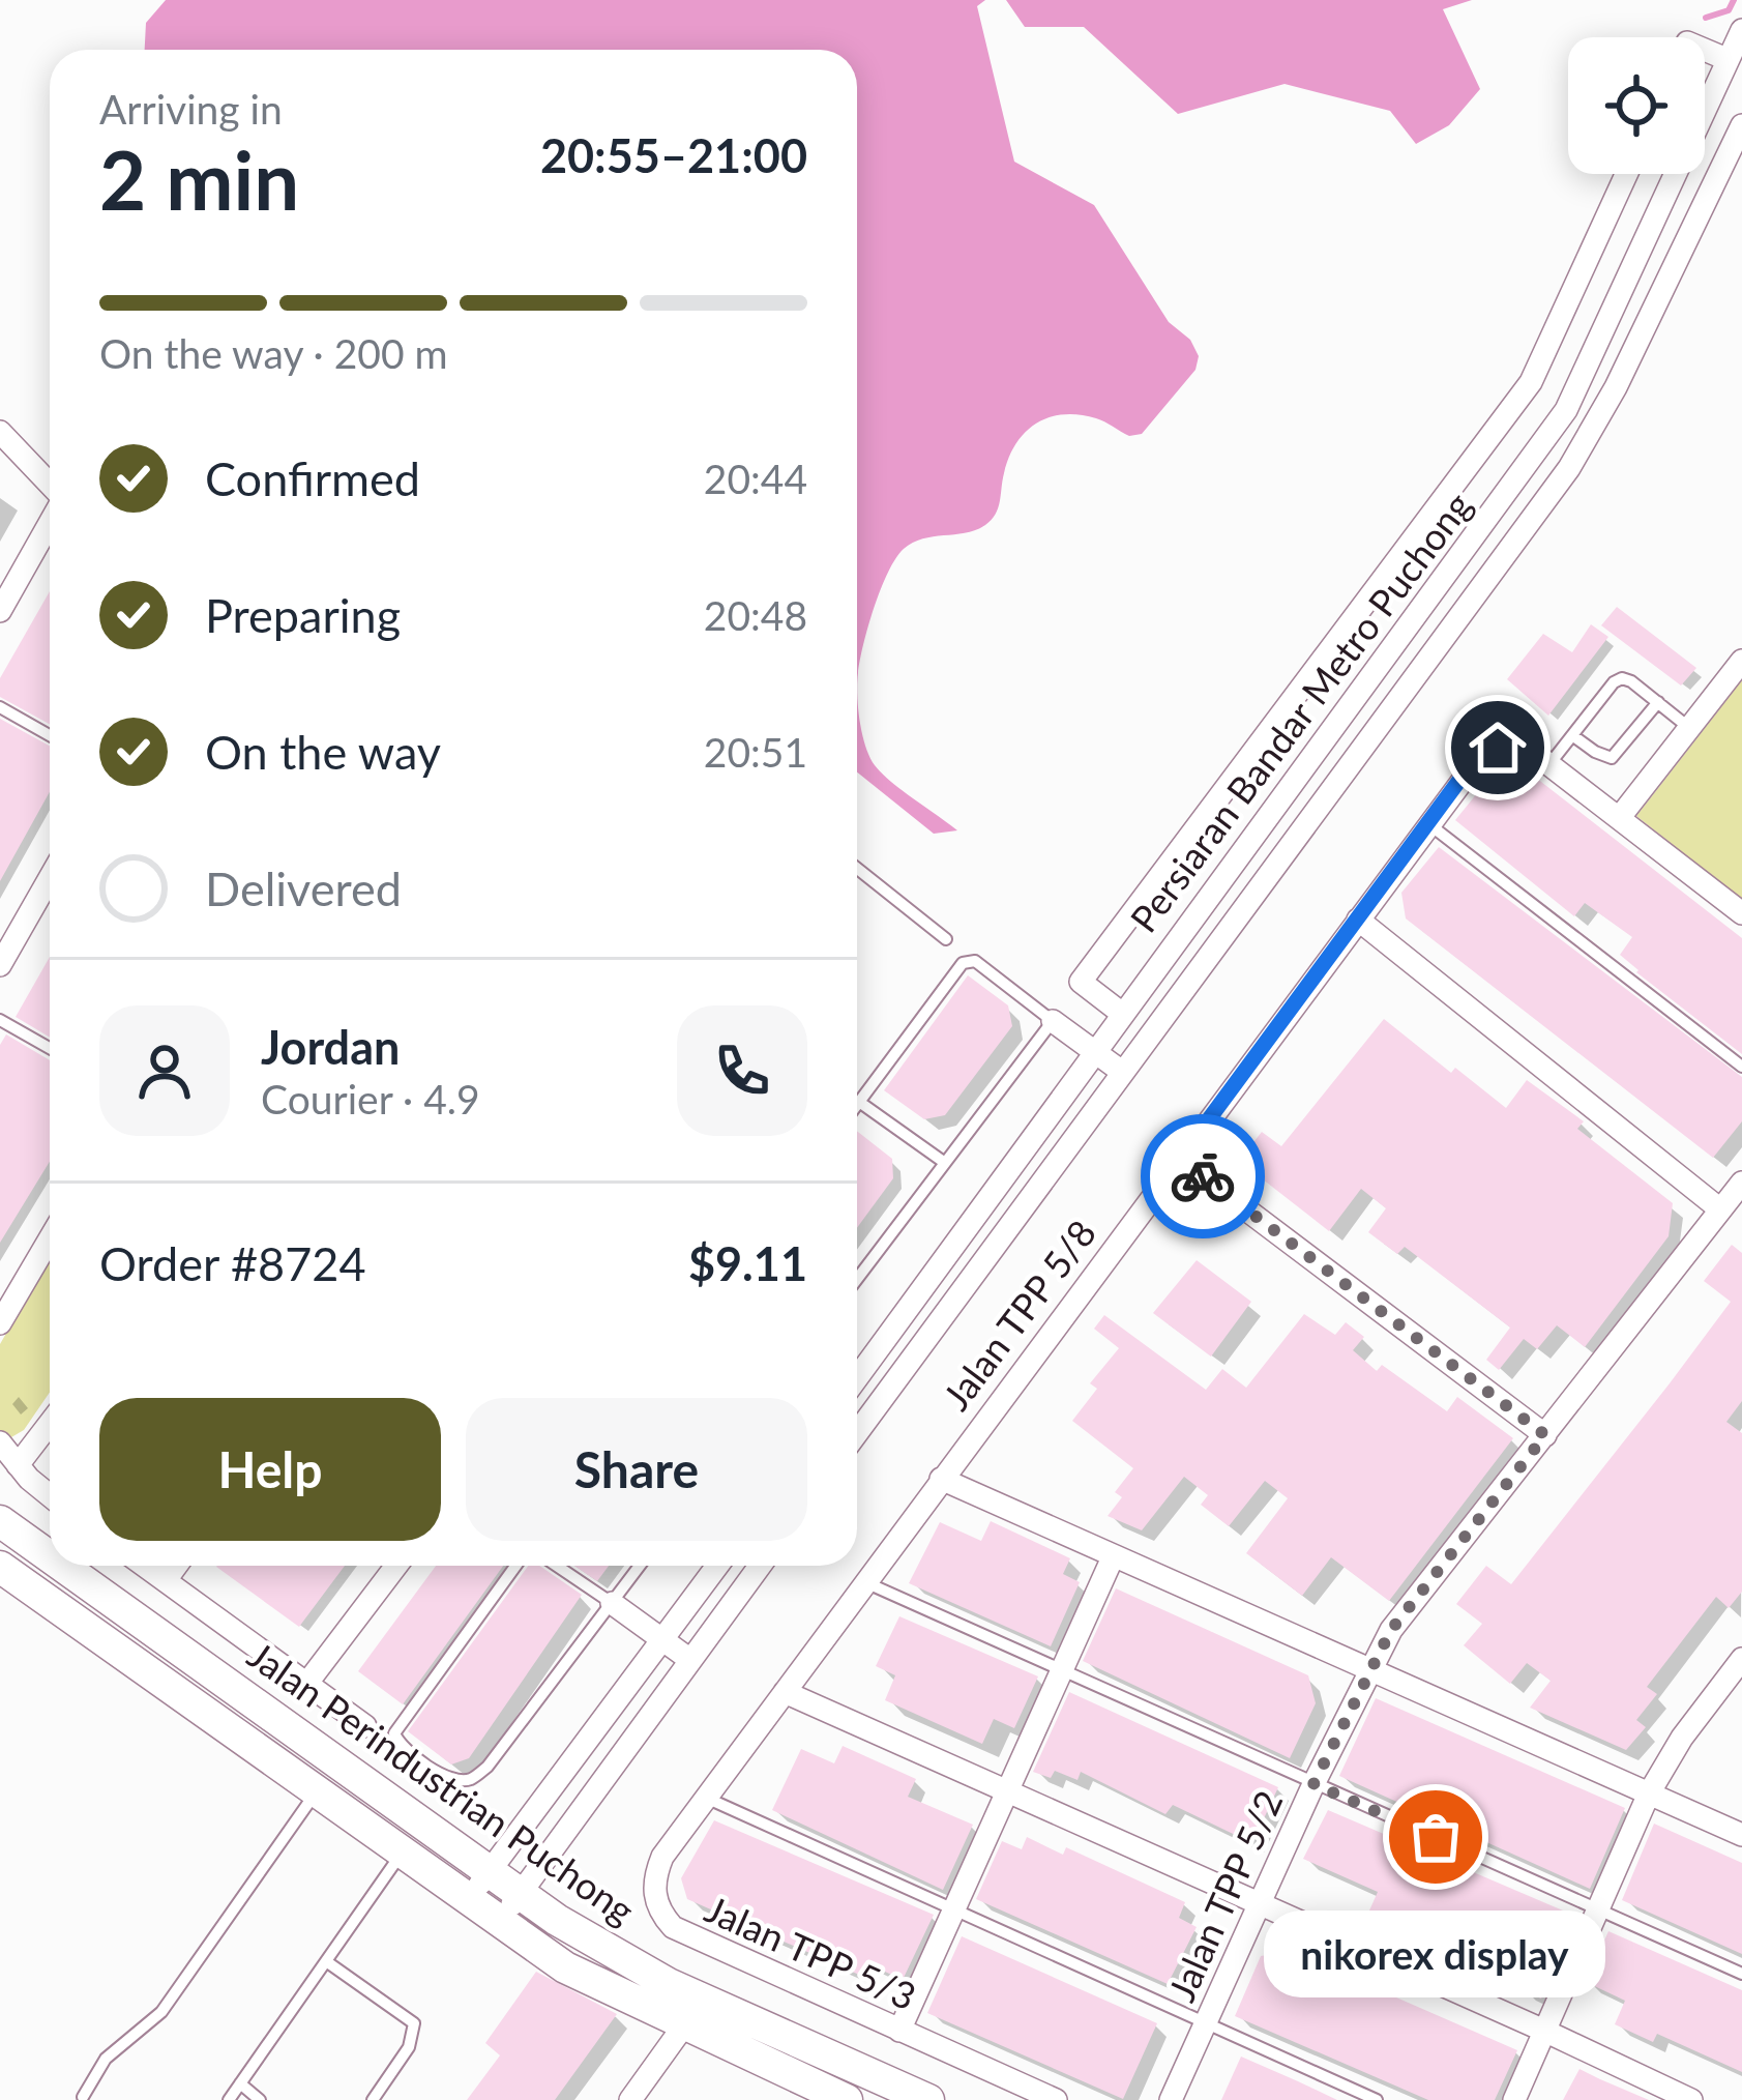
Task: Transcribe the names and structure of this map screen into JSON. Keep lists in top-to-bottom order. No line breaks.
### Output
{"streets":{"street":["Persiaran Bandar Metro Puchong","Jalan TPP 5/8","Jalan Perindustrian Puchong","Jalan TPP 5/2","Jalan TPP 5/3"]},"crossings":[["Jalan TPP 5/8","Jalan TPP 5/3"]],"places":["nikorex display"],"page":{"heading":["2 min","Arriving in","20:55–21:00"],"panel":["Jordan","Courier · 4.9","Order #8724","$9.11"],"bar":"On the way · 200 m","list":[["Confirmed","20:44"],["Preparing","20:48"],["On the way","20:51"],"Delivered"],"buttons":["Help","Share"],"bubble":"nikorex display"}}
